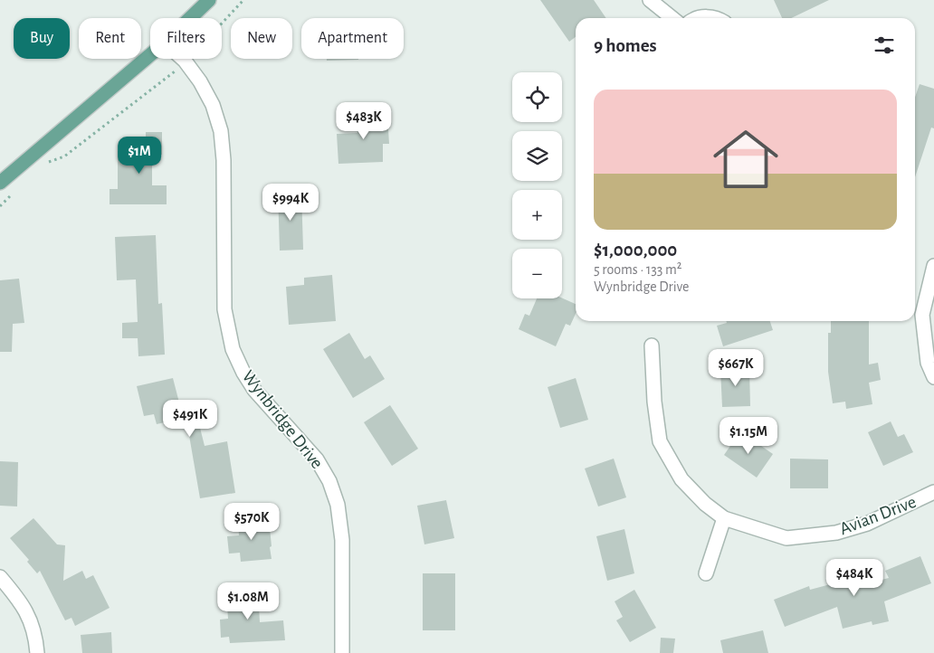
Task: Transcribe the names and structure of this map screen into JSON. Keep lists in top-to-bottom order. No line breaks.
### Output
{"streets":{"street":["Wynbridge Drive","Avian Drive"]},"page":{"chip":["Buy","Rent","Filters","New","Apartment"],"heading":"9 homes","map_buttons":["+","−"],"list":[{"name":"$1,000,000","note":"5 rooms · 133 m² · Wynbridge Drive"}],"price":["$483K","$1M","$994K","$667K","$491K","$1.15M","$570K","$484K","$1.08M"]}}
